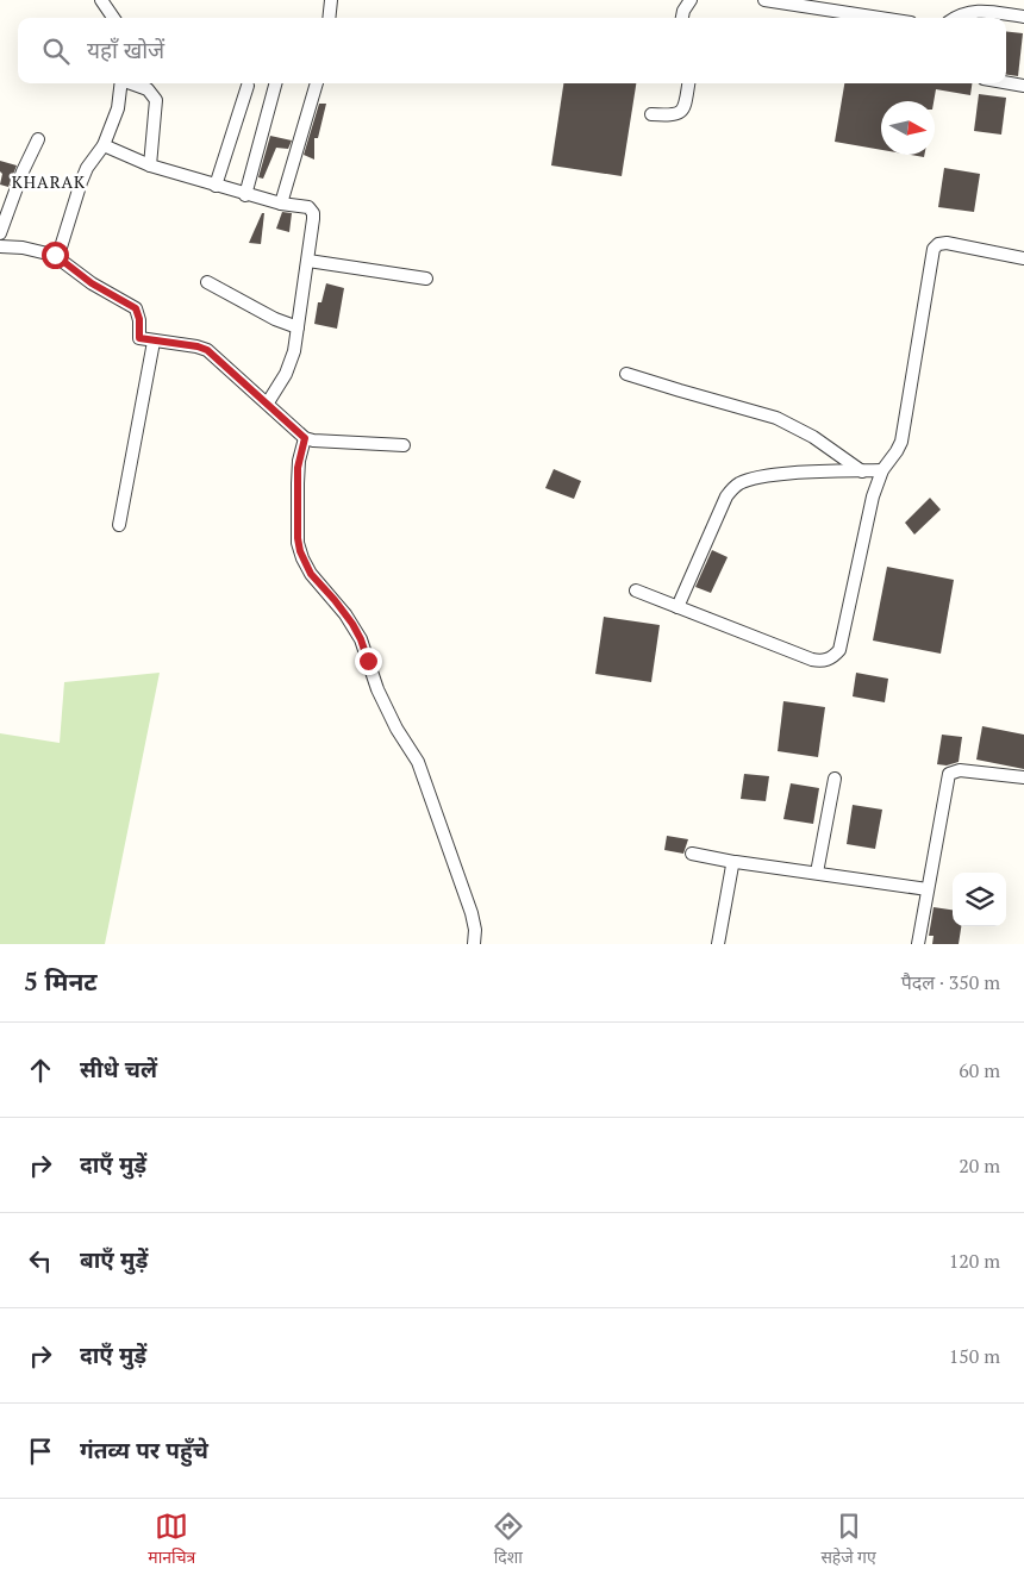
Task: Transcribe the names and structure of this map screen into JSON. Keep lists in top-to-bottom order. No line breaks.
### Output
{"districts":["KHARAK"],"north":"right","page":{"search":"यहाँ खोजें","heading":["5 मिनट","पैदल · 350 m"],"list":[["सीधे चलें","60 m"],["दाएँ मुड़ें","20 m"],["बाएँ मुड़ें","120 m"],["दाएँ मुड़ें","150 m"],"गंतव्य पर पहुँचे"],"nav":["मानचित्र","दिशा","सहेजे गए"]}}
